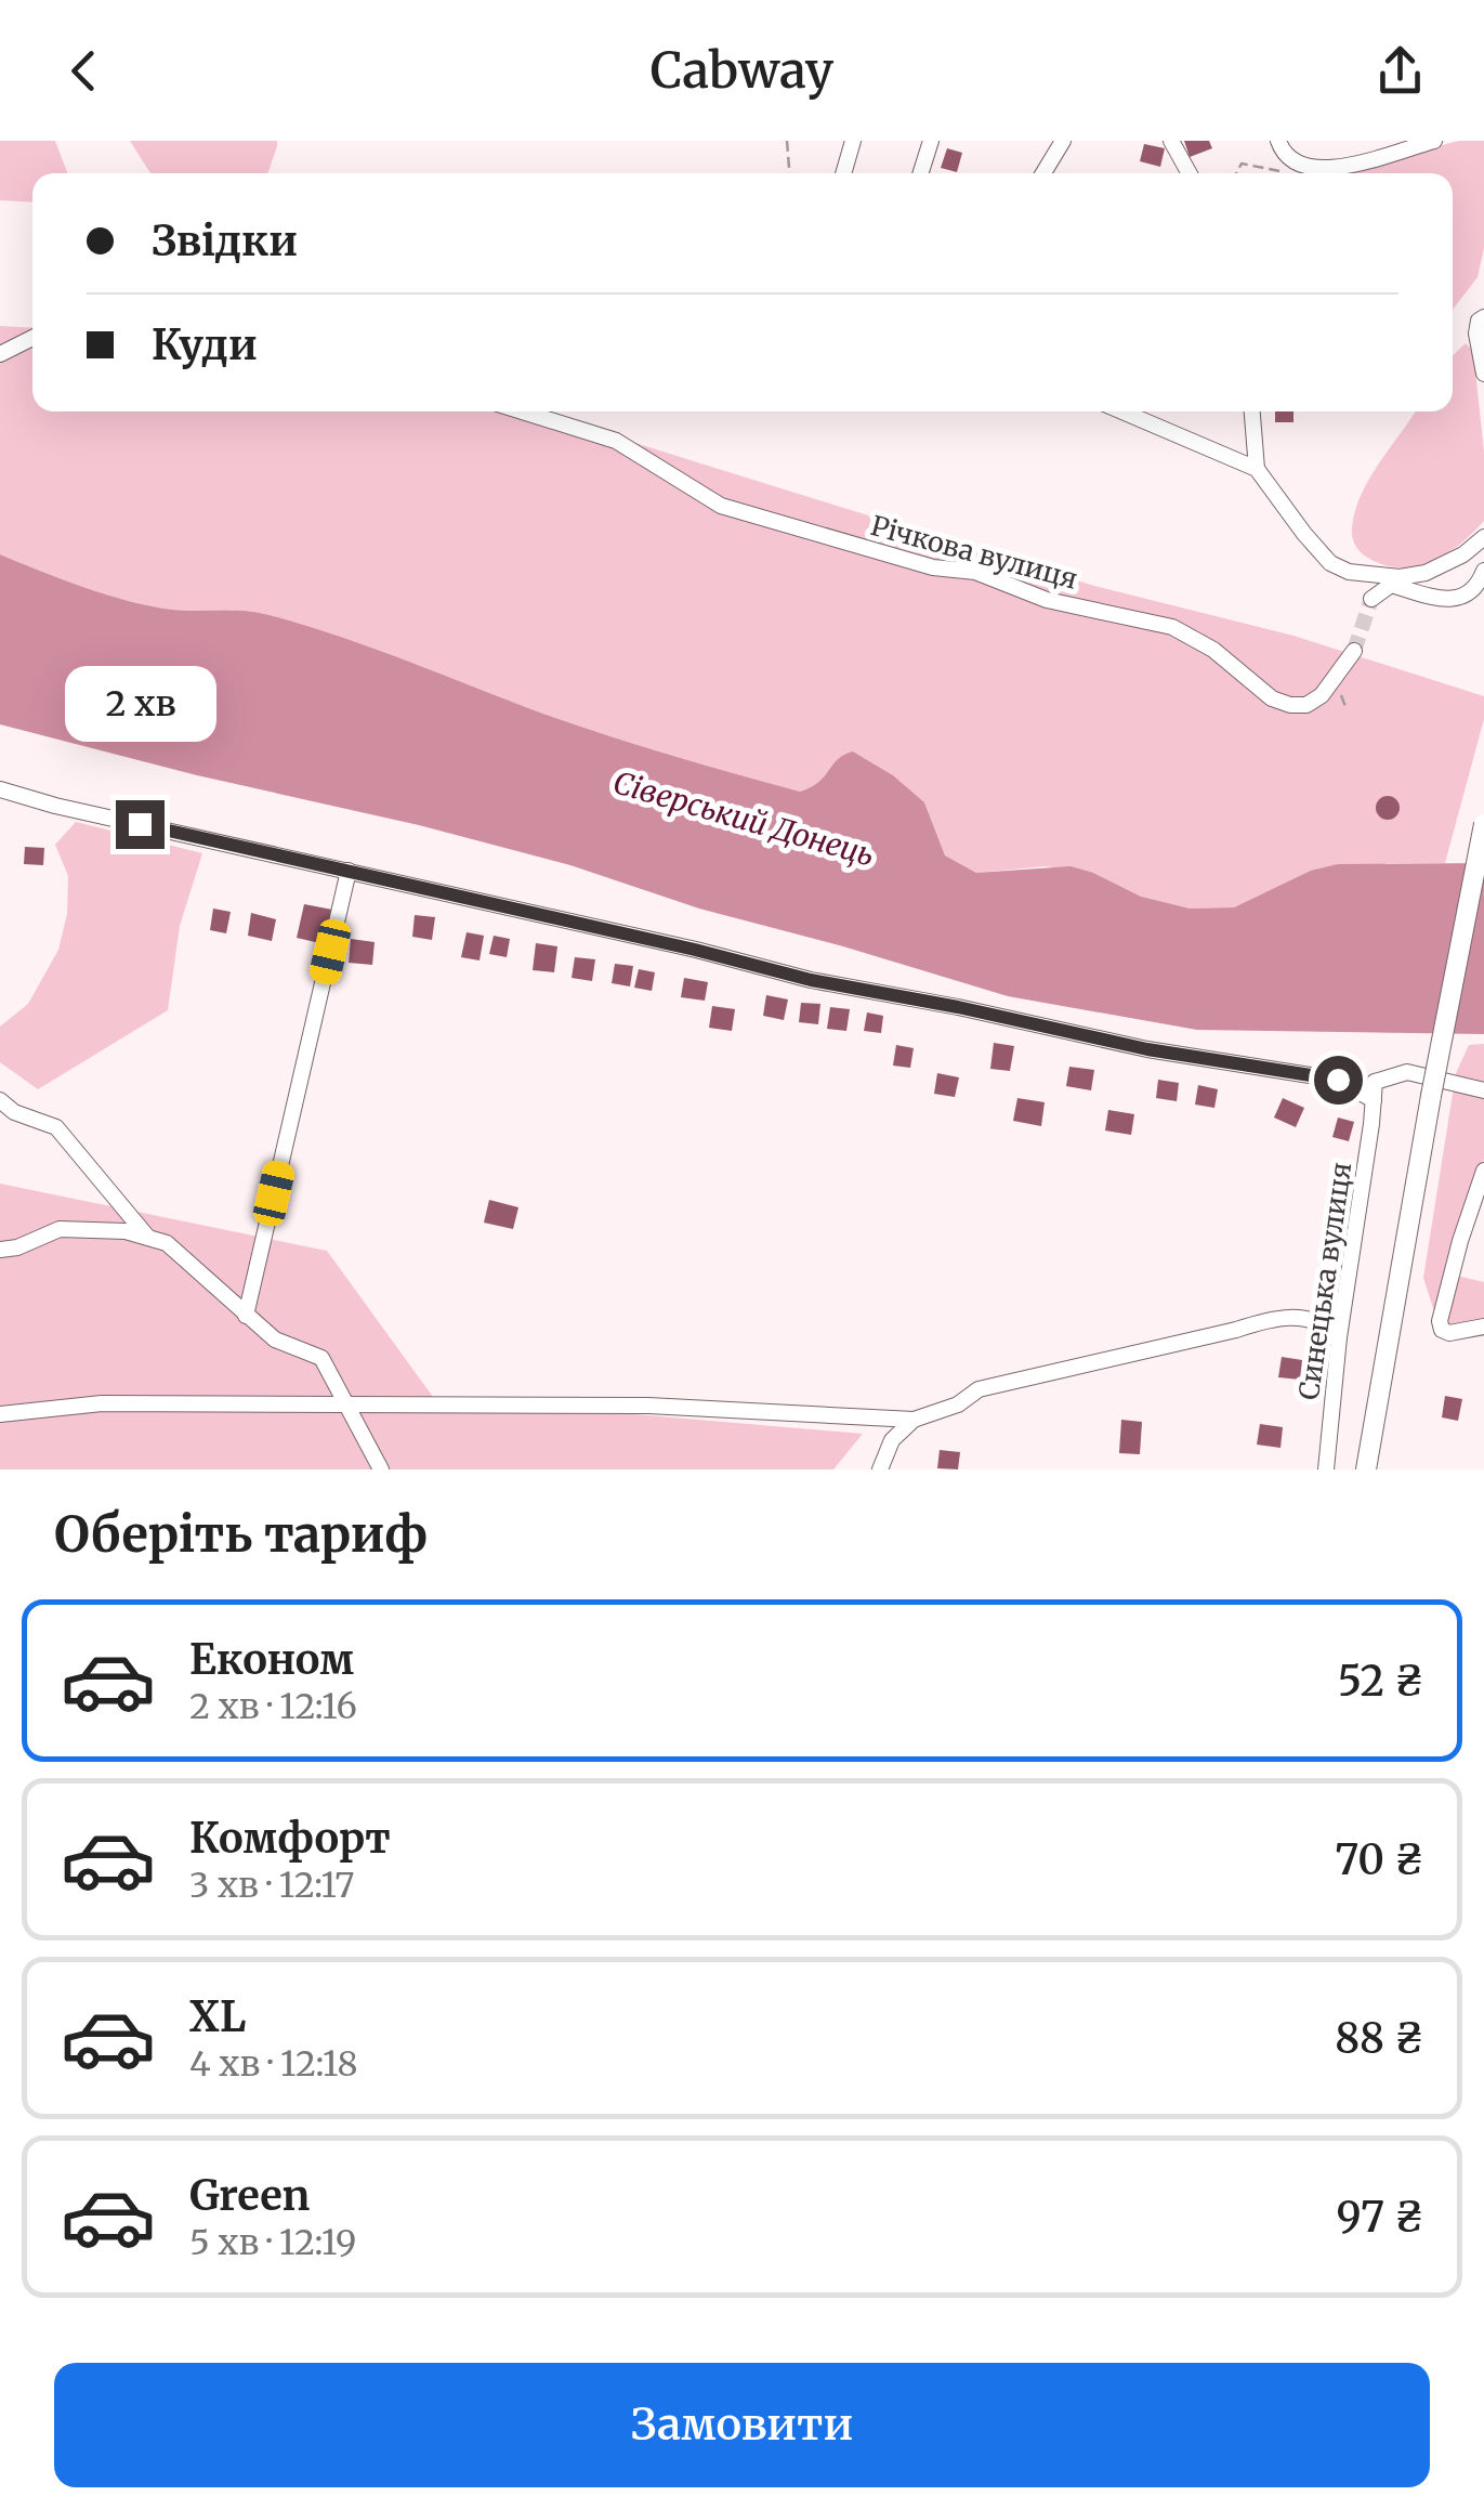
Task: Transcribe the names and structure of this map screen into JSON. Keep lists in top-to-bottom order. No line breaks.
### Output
{"streets":{"street":["Річкова вулиця","Синецька вулиця"]},"water":["Сіверський Донець"],"page":{"header":"Cabway","banner":["Звідки","Куди"],"bubble":"2 хв","heading":"Оберіть тариф","list":[{"name":"Економ","note":"2 хв · 12:16","value":"52 ₴"},{"name":"Комфорт","note":"3 хв · 12:17","value":"70 ₴"},{"name":"XL","note":"4 хв · 12:18","value":"88 ₴"},{"name":"Green","note":"5 хв · 12:19","value":"97 ₴"}],"buttons":"Замовити"}}
